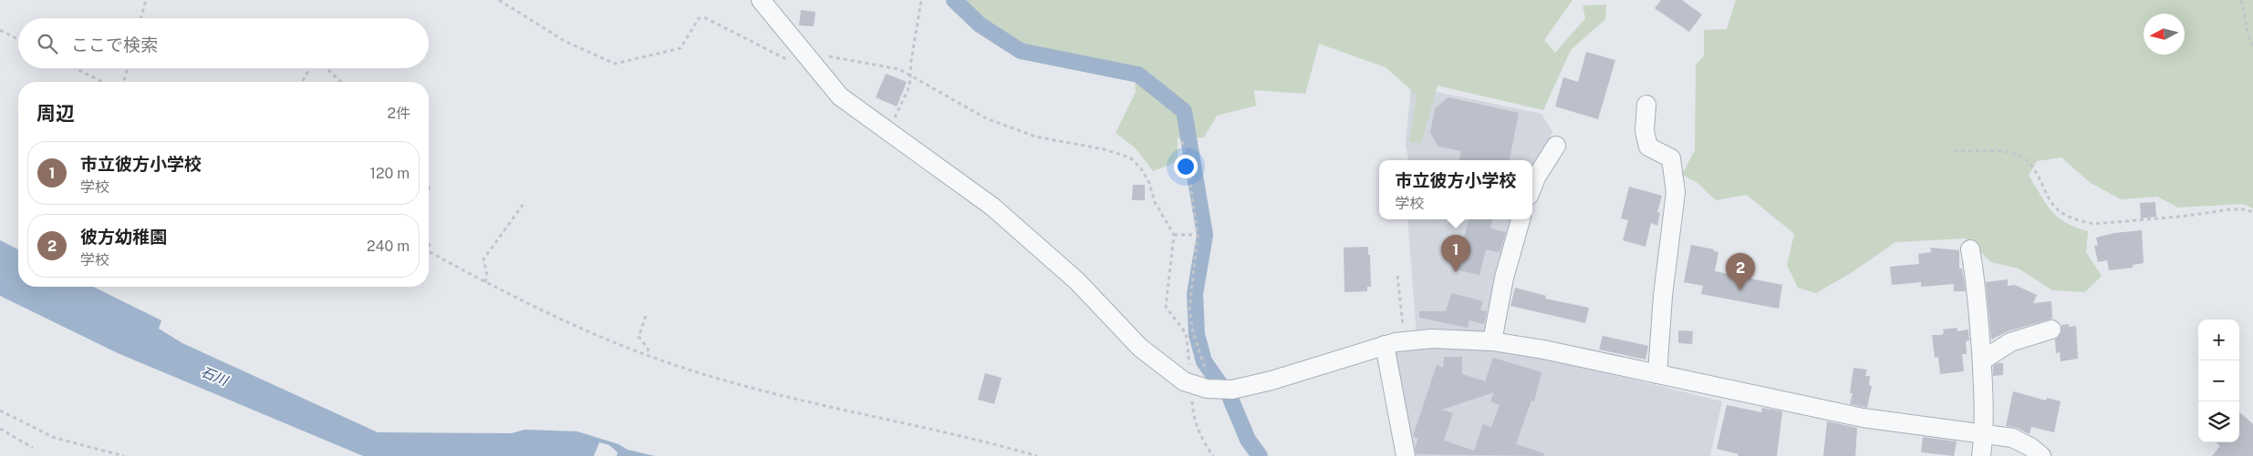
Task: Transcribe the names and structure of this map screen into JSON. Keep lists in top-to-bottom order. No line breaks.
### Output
{"water":["石川"],"north":"left","page":{"search":"ここで検索","heading":["周辺","2件"],"list":[{"mark":"1","name":"市立彼方小学校","note":"学校","value":"120 m"},{"mark":"2","name":"彼方幼稚園","note":"学校","value":"240 m"}],"popup":["市立彼方小学校","学校"],"pins":["1","2"],"map_buttons":["+","−"]}}
